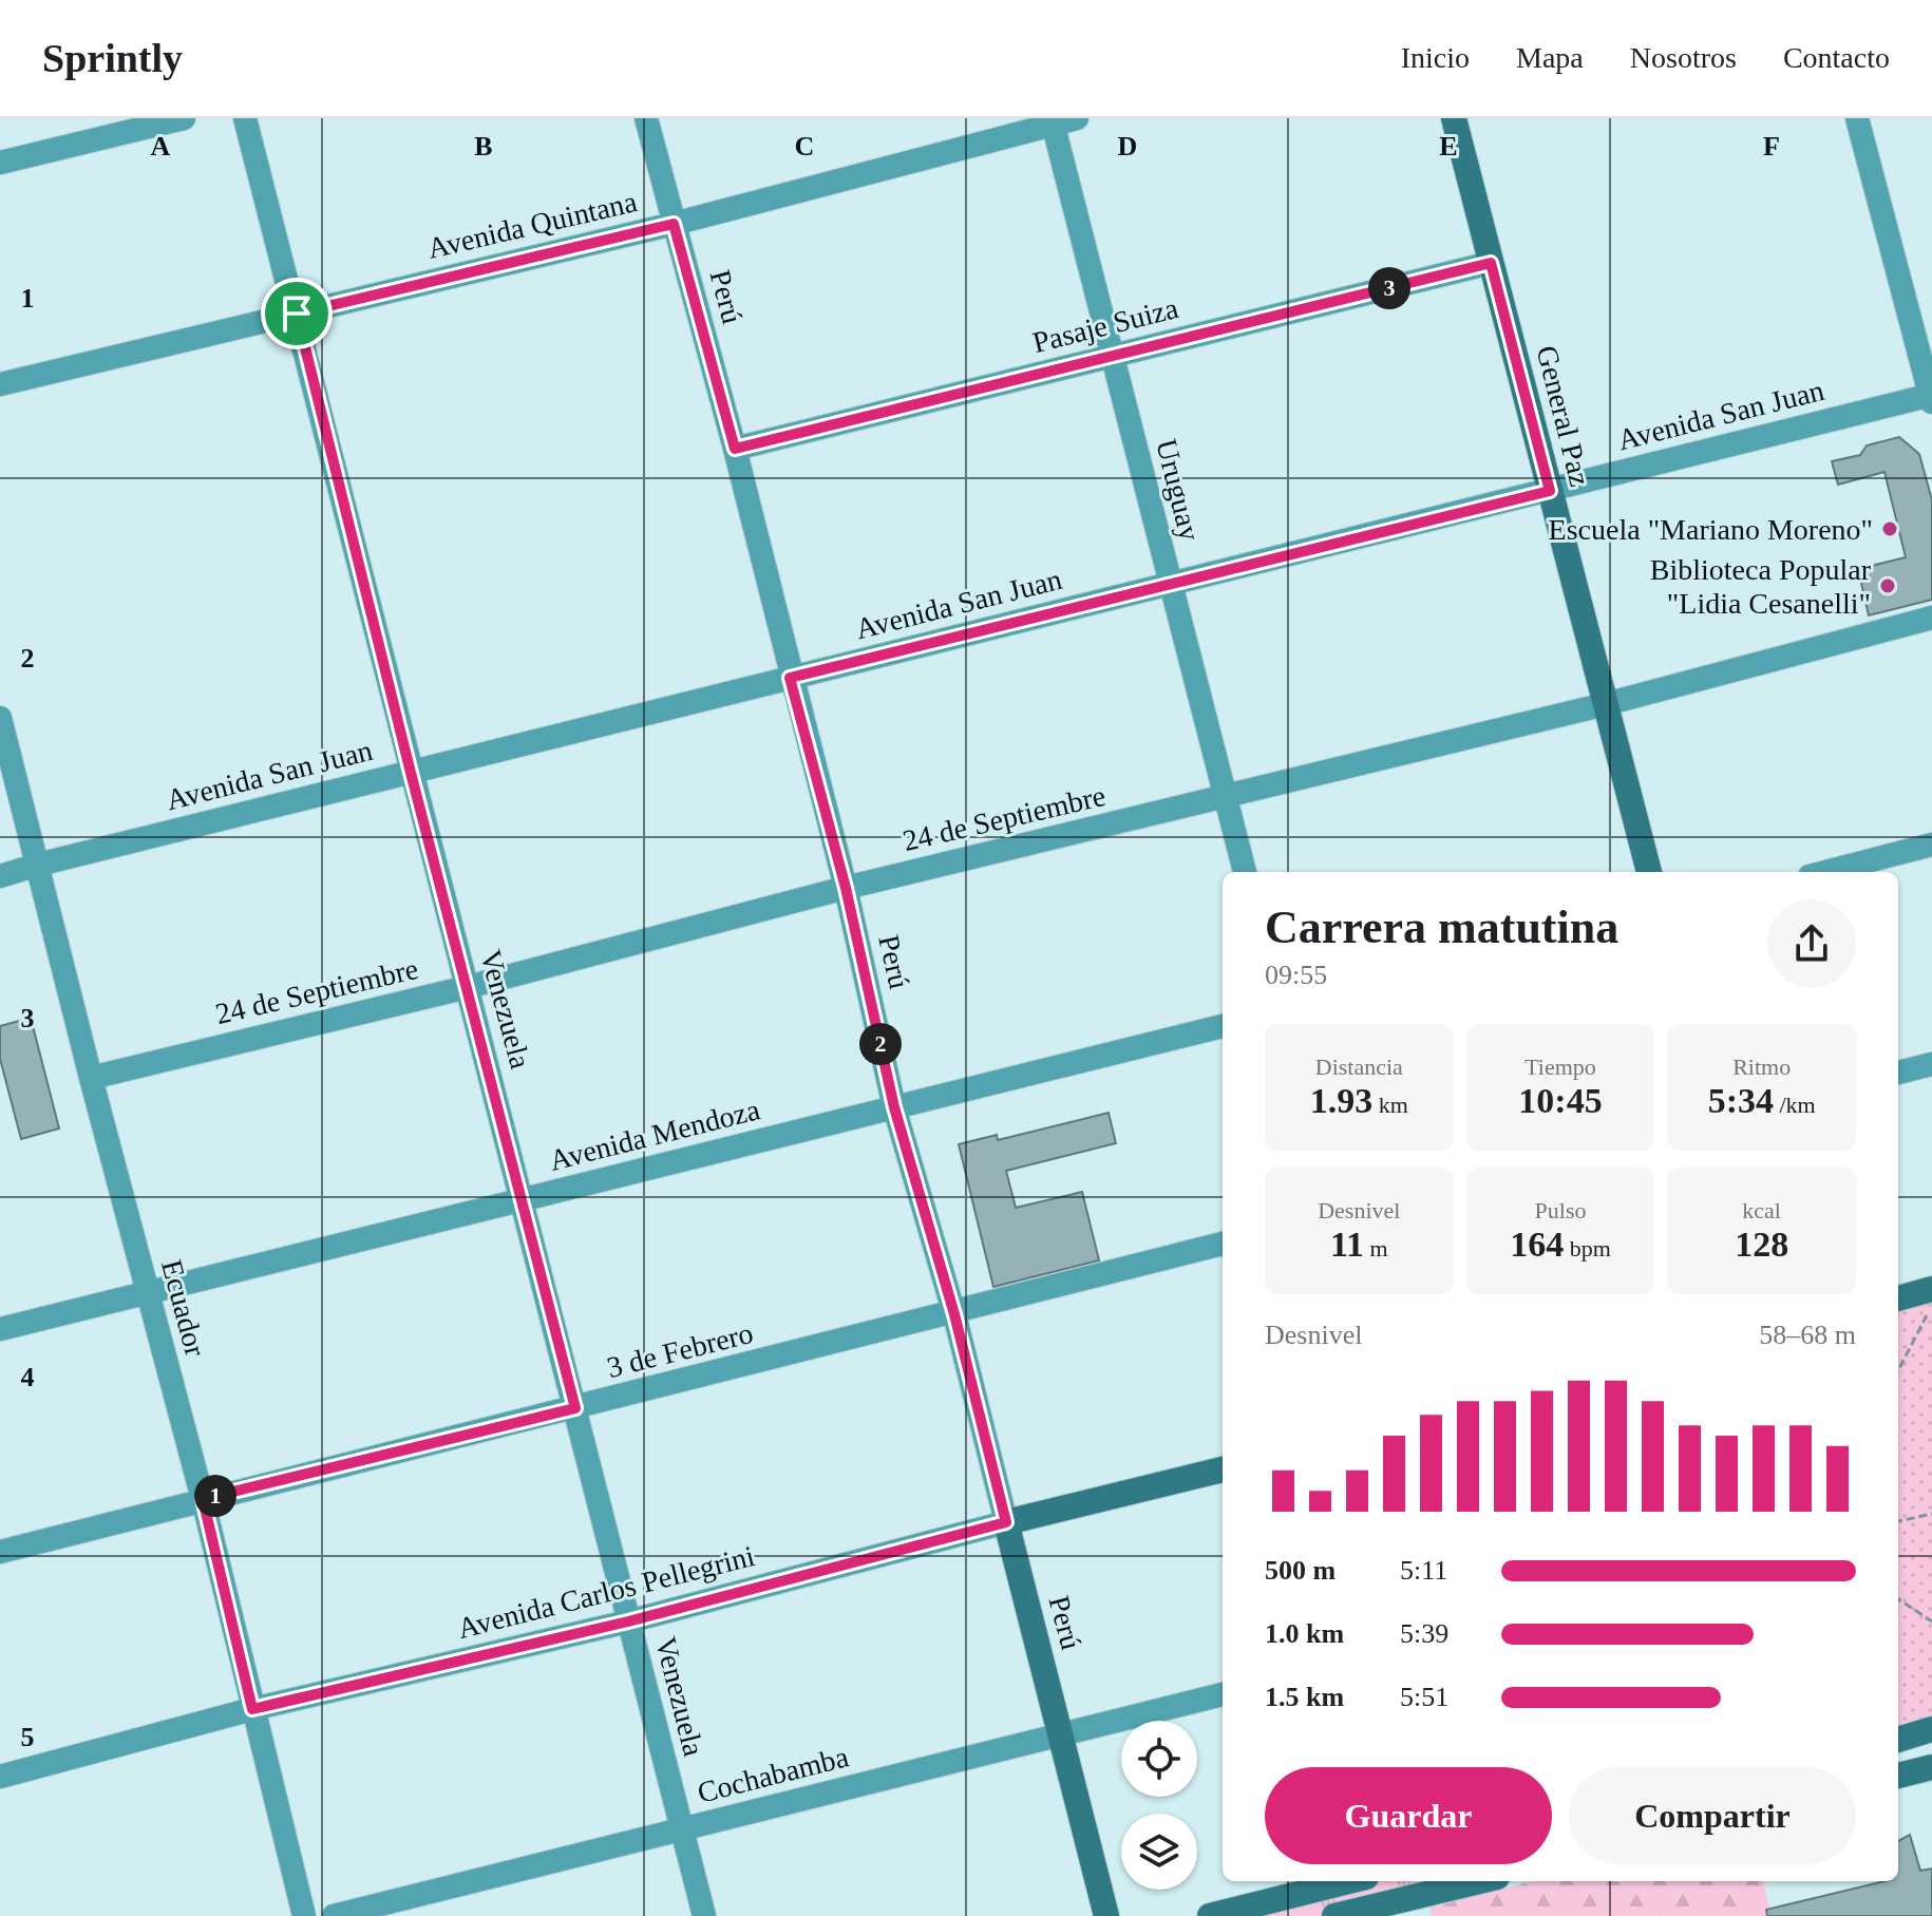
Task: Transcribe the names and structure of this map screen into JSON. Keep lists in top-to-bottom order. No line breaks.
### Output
{"streets":{"street":["Avenida Quintana","Perú","Pasaje Suiza","Avenida San Juan","General Paz","Uruguay","24 de Septiembre","Venezuela","Avenida Mendoza","Ecuador","3 de Febrero","Avenida Carlos Pellegrini","Cochabamba"]},"crossings":[["Avenida Quintana","Perú"],["Avenida Quintana","Uruguay"],["Avenida Quintana","Venezuela"],["Perú","Pasaje Suiza"],["Perú","Avenida San Juan"],["Perú","24 de Septiembre"],["Perú","Avenida Mendoza"],["Perú","3 de Febrero"],["Perú","Avenida Carlos Pellegrini"],["Perú","Cochabamba"],["Pasaje Suiza","General Paz"],["Pasaje Suiza","Uruguay"],["Avenida San Juan","General Paz"],["Avenida San Juan","Uruguay"],["Avenida San Juan","Venezuela"],["Avenida San Juan","Ecuador"],["General Paz","24 de Septiembre"],["Uruguay","24 de Septiembre"],["24 de Septiembre","Venezuela"],["24 de Septiembre","Ecuador"],["Venezuela","Avenida Mendoza"],["Venezuela","3 de Febrero"],["Venezuela","Avenida Carlos Pellegrini"],["Venezuela","Cochabamba"],["Avenida Mendoza","Ecuador"],["Ecuador","3 de Febrero"],["Ecuador","Avenida Carlos Pellegrini"]],"places":["Escuela \"Mariano Moreno\"","Biblioteca Popular \"Lidia Cesanelli\""],"page":{"header":"Sprintly","nav":["Inicio","Mapa","Nosotros","Contacto"],"pins":["3","2","1"],"heading":["Carrera matutina","09:55"],"stats":[["Distancia","1.93 km"],["Tiempo","10:45"],["Ritmo","5:34 /km"],["Desnivel","11 m"],["Pulso","164 bpm"],["kcal","128"]],"chart":["Desnivel","58–68 m"],"list":[{"name":"500 m","note":"5:11"},{"name":"1.0 km","note":"5:39"},{"name":"1.5 km","note":"5:51"}],"buttons":["Guardar","Compartir"]},"grid":{"columns":["A","B","C","D","E","F"],"rows":["1","2","3","4","5"]}}
